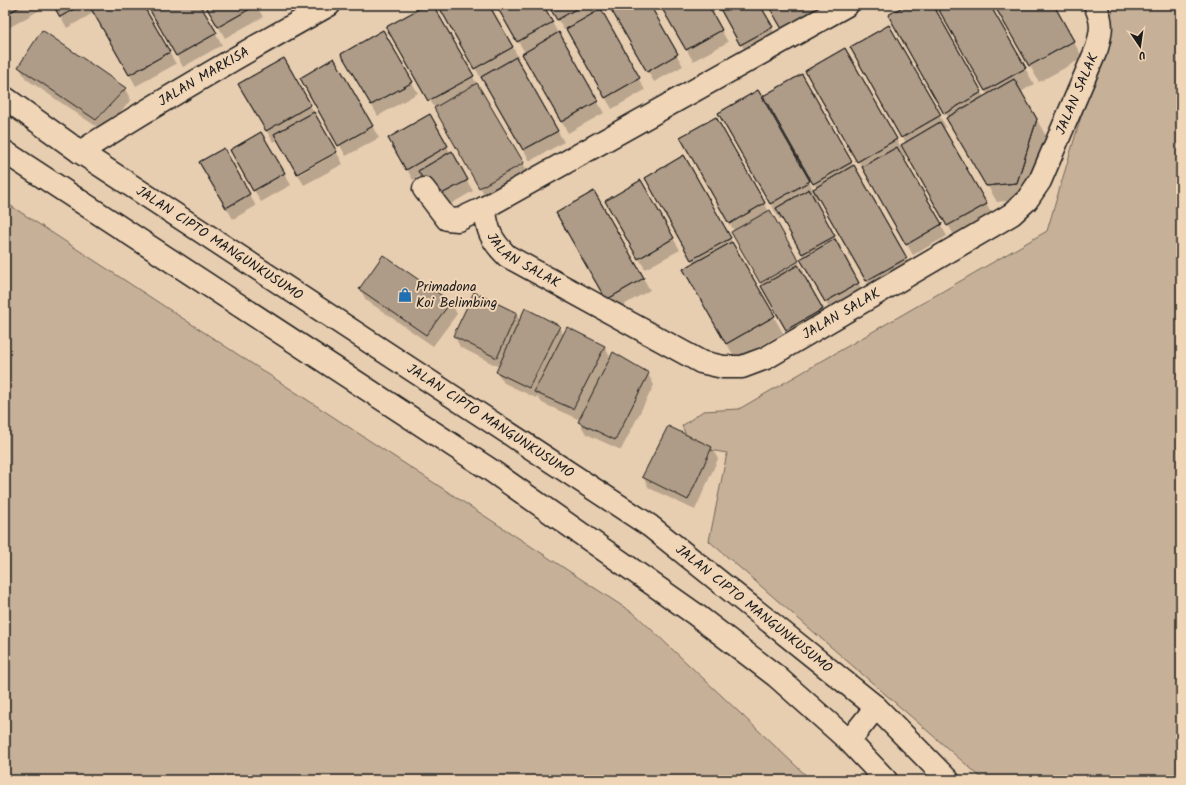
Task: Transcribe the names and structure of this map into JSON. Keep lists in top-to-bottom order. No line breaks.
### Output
{"streets":{"street":["JALAN MARKISA","JALAN SALAK","JALAN CIPTO MANGUNKUSUMO"]},"crossings":[["JALAN MARKISA","JALAN CIPTO MANGUNKUSUMO"]],"places":{"shop":["Primadona Koi Belimbing"]},"north":"bottom"}
